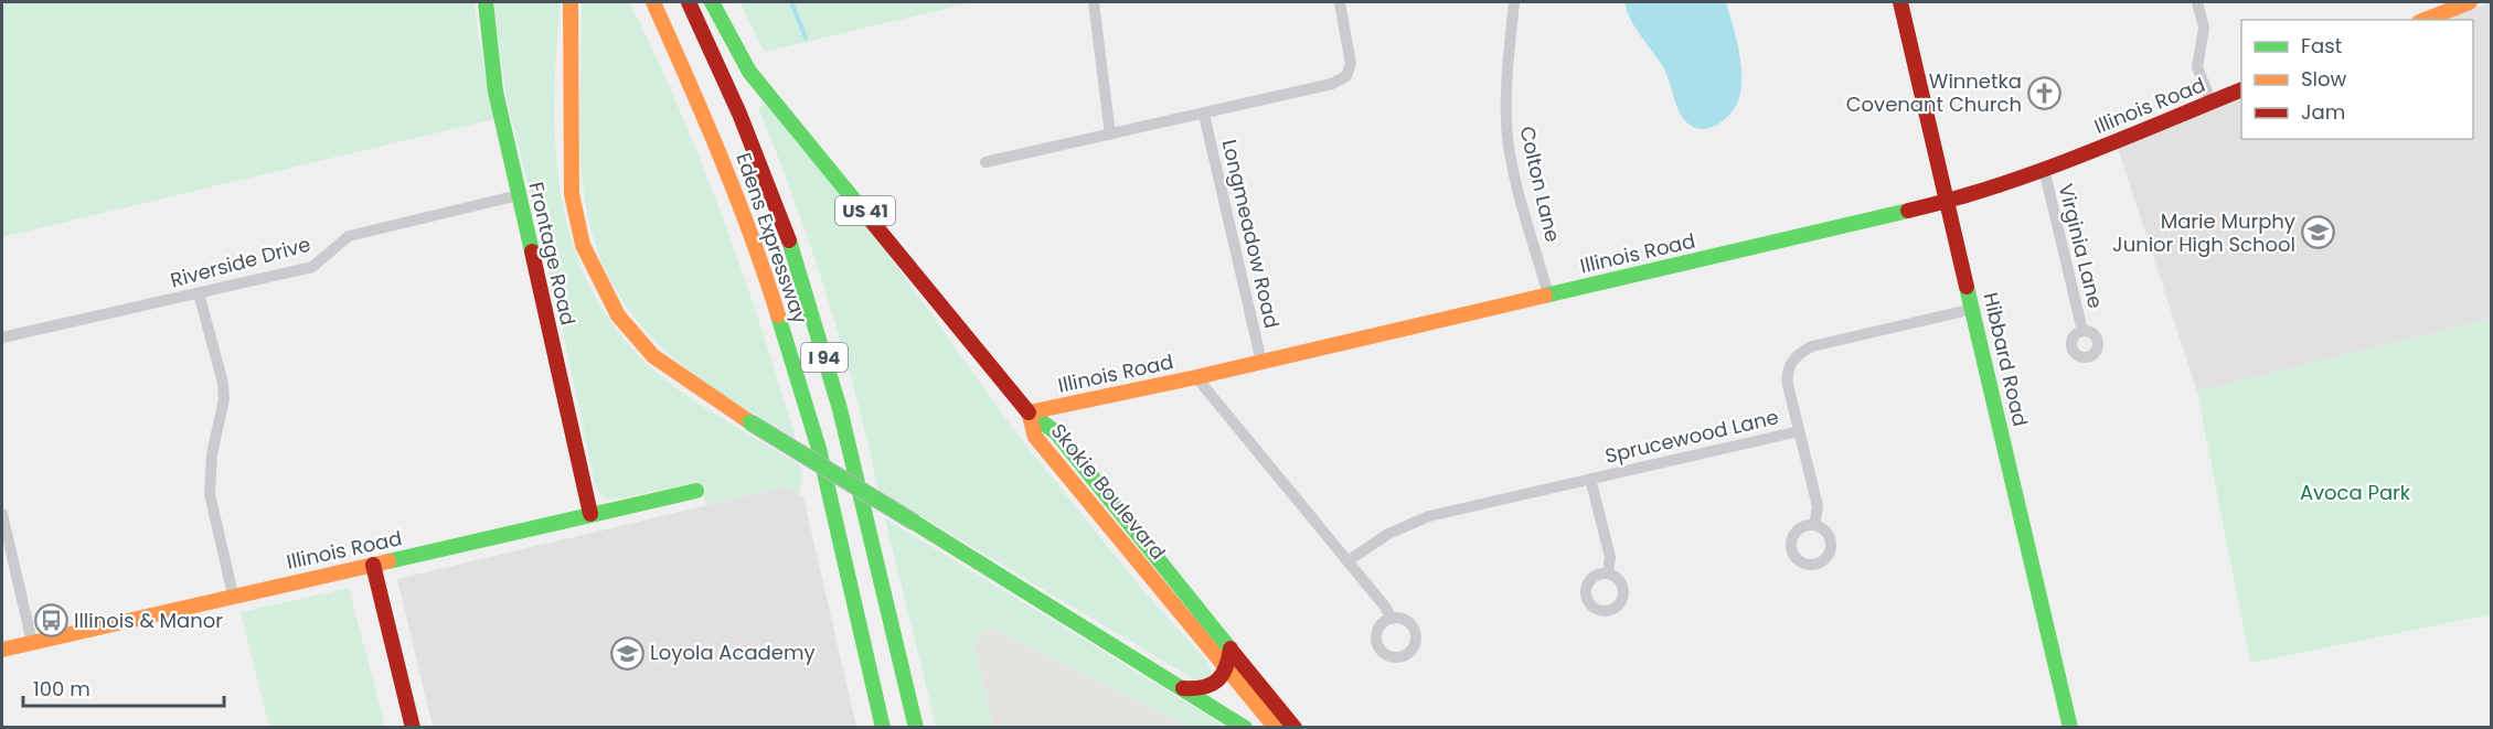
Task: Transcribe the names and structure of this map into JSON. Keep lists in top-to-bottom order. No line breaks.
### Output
{"streets":{"main road":["Illinois Road","US 41","Edens Expressway","Frontage Road","I 94","Hibbard Road","Skokie Boulevard"],"street":["Colton Lane","Longmeadow Road","Virginia Lane","Riverside Drive","Sprucewood Lane"]},"crossings":[["Illinois Road","Colton Lane"],["Illinois Road","US 41"],["Illinois Road","Longmeadow Road"],["Illinois Road","Virginia Lane"],["Illinois Road","Frontage Road"],["Illinois Road","Hibbard Road"],["Illinois Road","Skokie Boulevard"],["US 41","Skokie Boulevard"],["Frontage Road","Riverside Drive"],["Hibbard Road","Sprucewood Lane"]],"parks":["Avoca Park"],"places":{"church":["Winnetka Covenant Church"],"school or university":["Marie Murphy Junior High School","Loyola Academy"],"bus stop":["Illinois & Manor"]},"legend":["Fast","Slow","Jam"],"scale_bar":"100 m"}
